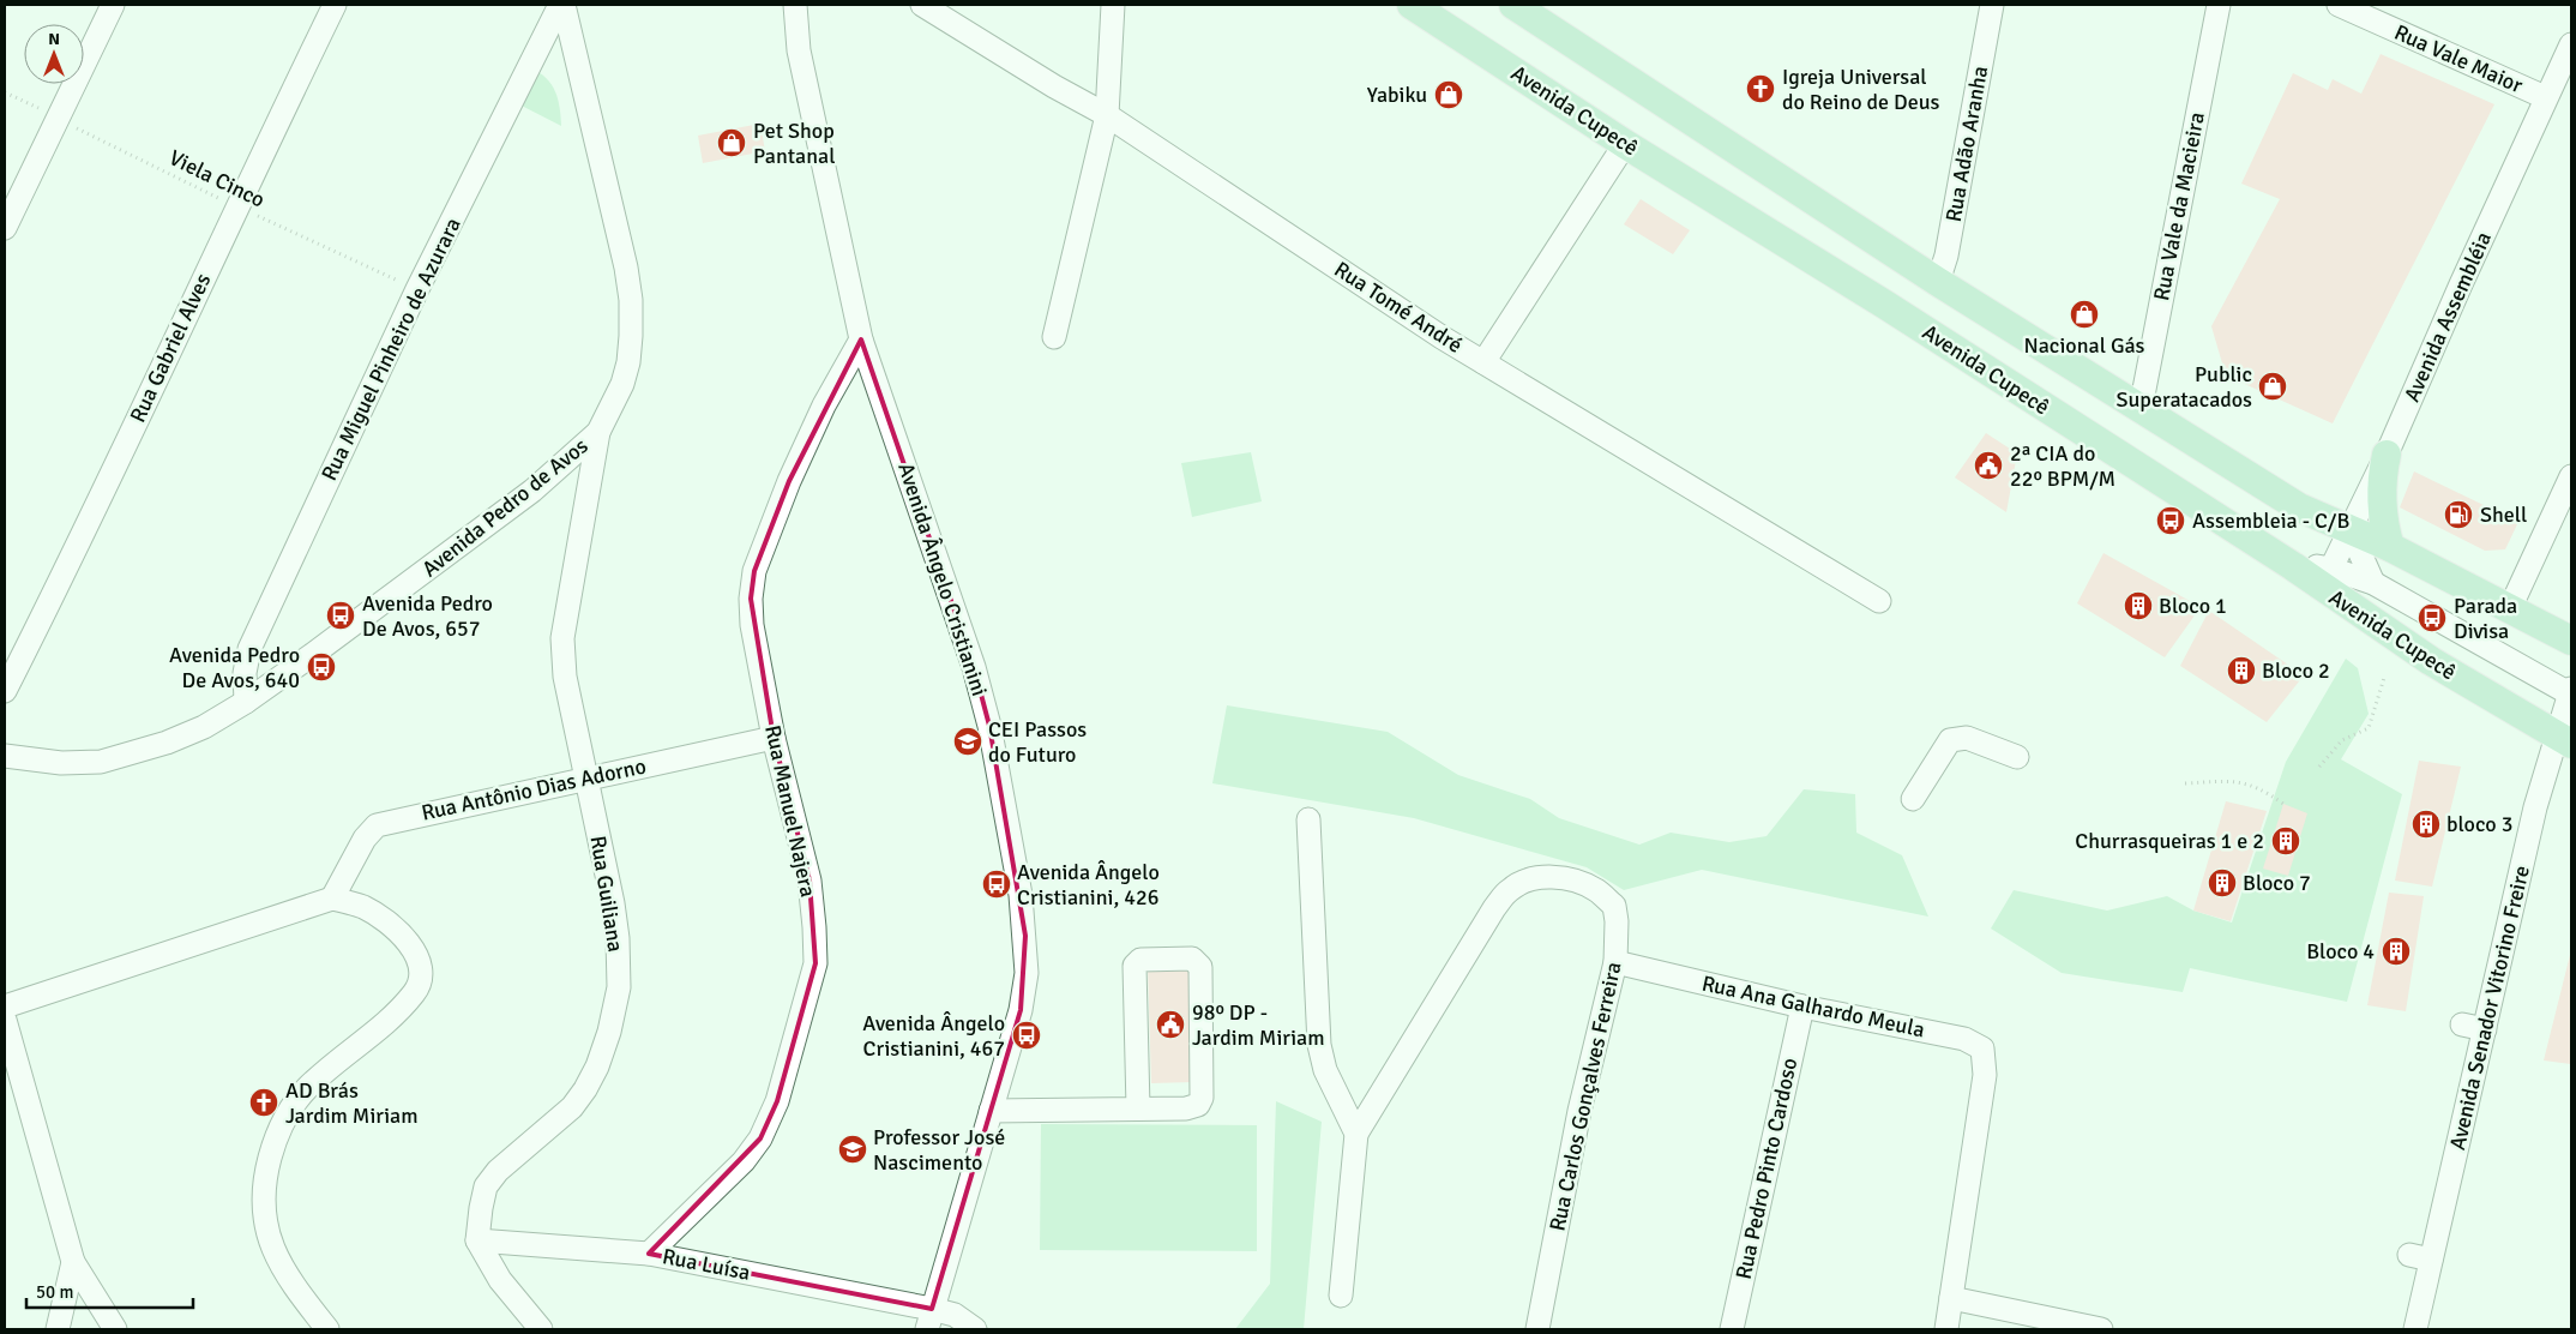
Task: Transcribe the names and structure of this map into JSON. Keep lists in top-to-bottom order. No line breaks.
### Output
{"streets":{"main road":["Avenida Cupecê"],"street":["Rua Vale Maior","Rua Adão Aranha","Rua Vale da Macieira","Rua Tomé André","Avenida Assembléia","Rua Gabriel Alves","Rua Miguel Pinheiro de Azurara","Avenida Pedro de Avos","Avenida Ângelo Cristianini","Rua Antônio Dias Adorno","Rua Manuel Najera","Rua Guiliana","Rua Ana Galhardo Meula","Avenida Senador Vitorino Freire","Rua Carlos Gonçalves Ferreira","Rua Pedro Pinto Cardoso","Rua Luísa"],"path":["Viela Cinco"]},"crossings":[["Rua Vale Maior","Avenida Assembléia"],["Avenida Cupecê","Avenida Assembléia"],["Avenida Cupecê","Avenida Senador Vitorino Freire"],["Viela Cinco","Rua Gabriel Alves"],["Viela Cinco","Rua Miguel Pinheiro de Azurara"],["Rua Miguel Pinheiro de Azurara","Avenida Pedro de Avos"],["Avenida Pedro de Avos","Rua Guiliana"],["Avenida Ângelo Cristianini","Rua Manuel Najera"],["Avenida Ângelo Cristianini","Rua Luísa"],["Rua Antônio Dias Adorno","Rua Manuel Najera"],["Rua Antônio Dias Adorno","Rua Guiliana"],["Rua Manuel Najera","Rua Luísa"],["Rua Guiliana","Rua Luísa"],["Rua Ana Galhardo Meula","Rua Carlos Gonçalves Ferreira"],["Rua Ana Galhardo Meula","Rua Pedro Pinto Cardoso"]],"places":{"church":["Igreja Universal do Reino de Deus","AD Brás Jardim Miriam"],"shop":["Yabiku","Pet Shop Pantanal","Nacional Gás","Public Superatacados"],"public building":["2ª CIA do 22º BPM/M","98º DP - Jardim Miriam"],"fuel station":["Shell"],"bus stop":["Assembleia - C/B","Avenida Pedro De Avos, 657","Parada Divisa","Avenida Pedro De Avos, 640","Avenida Ângelo Cristianini, 426","Avenida Ângelo Cristianini, 467"],"building":["Bloco 1","Bloco 2","bloco 3","Churrasqueiras 1 e 2","Bloco 7","Bloco 4"],"school or university":["CEI Passos do Futuro","Professor José Nascimento"]},"scale_bar":"50 m","north":"top"}
